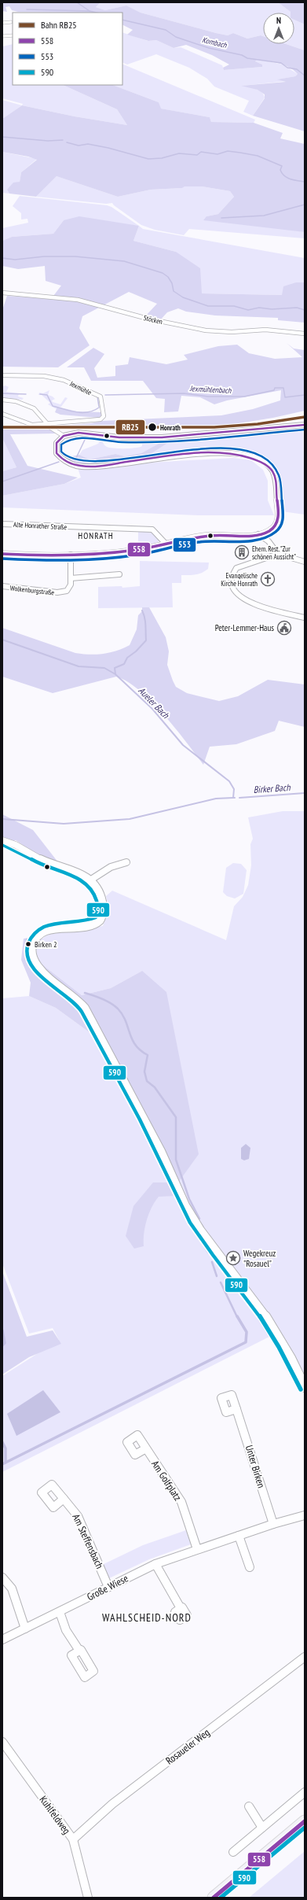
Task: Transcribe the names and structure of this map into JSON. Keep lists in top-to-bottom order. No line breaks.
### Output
{"streets":{"street":["Stöcken","Jexmühle","Alte Honrather Straße","Wolkenburgstraße","Unter Birken","Am Golfplatz","Am Steffensbach","Große Wiese","Rosaueler Weg","Kuhlfeldweg"]},"crossings":[["Unter Birken","Große Wiese"],["Am Golfplatz","Große Wiese"],["Am Steffensbach","Große Wiese"],["Rosaueler Weg","Kuhlfeldweg"]],"districts":["HONRATH","WAHLSCHEID-NORD"],"water":["Kombach","Jexmühlenbach","Aueler Bach","Birker Bach"],"places":{"other":["Honrath","Birken 2"],"building":["Ehem. Rest. \"Zur schönen Aussicht\""],"church":["Evangelische Kirche Honrath"],"public building":["Peter-Lemmer-Haus"],"place":["Wegekreuz \"Rosauel\""]},"lines":["rail line RB25","transit line 558","transit line 553","transit line 590"],"legend":["Bahn RB25","558","553","590"],"north":"top"}
